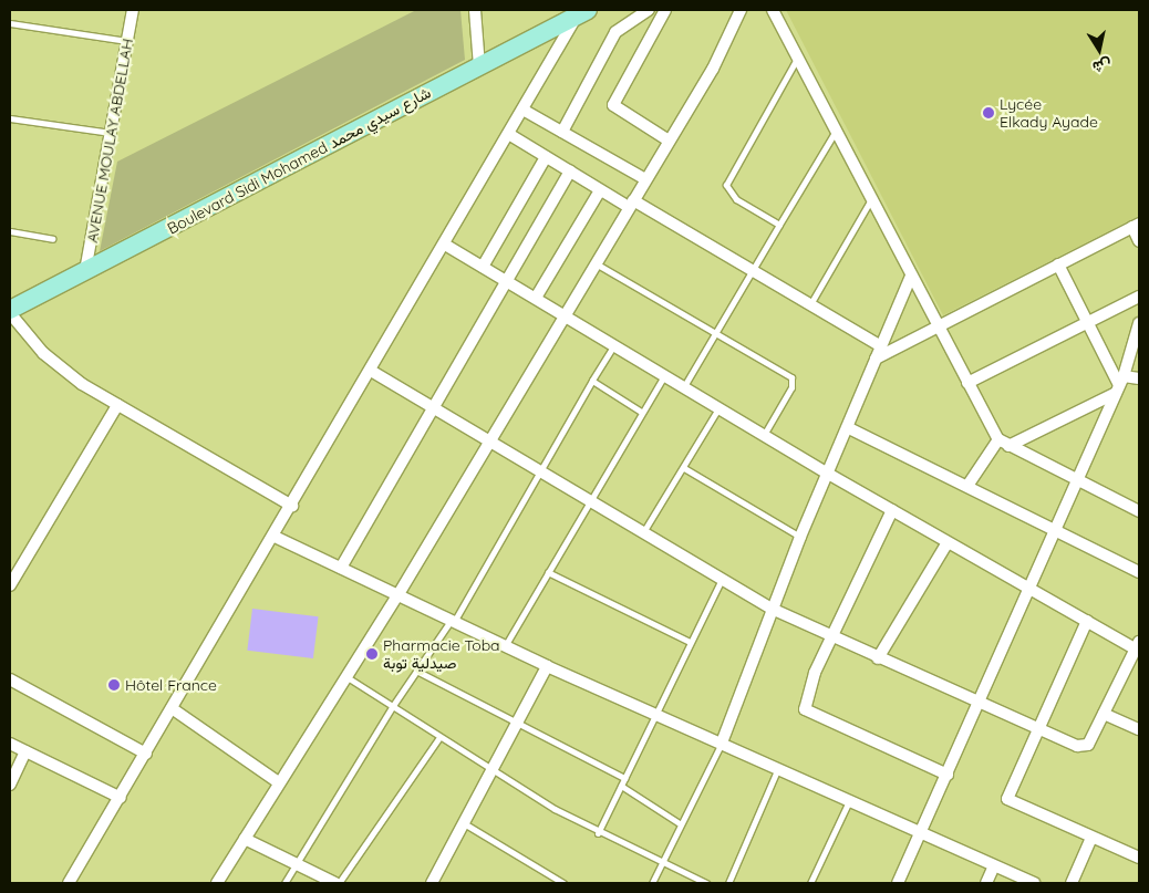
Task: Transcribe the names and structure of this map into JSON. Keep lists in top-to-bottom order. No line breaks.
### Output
{"streets":{"main road":["Boulevard Sidi Mohamed شارع سيدي محمد"],"street":["AVENUE MOULAY ABDELLAH"]},"crossings":[["AVENUE MOULAY ABDELLAH","Boulevard Sidi Mohamed شارع سيدي محمد"]],"places":["Lycée Elkady Ayade","Pharmacie Toba صيدلية توبة","Hôtel France"],"north":"bottom"}
